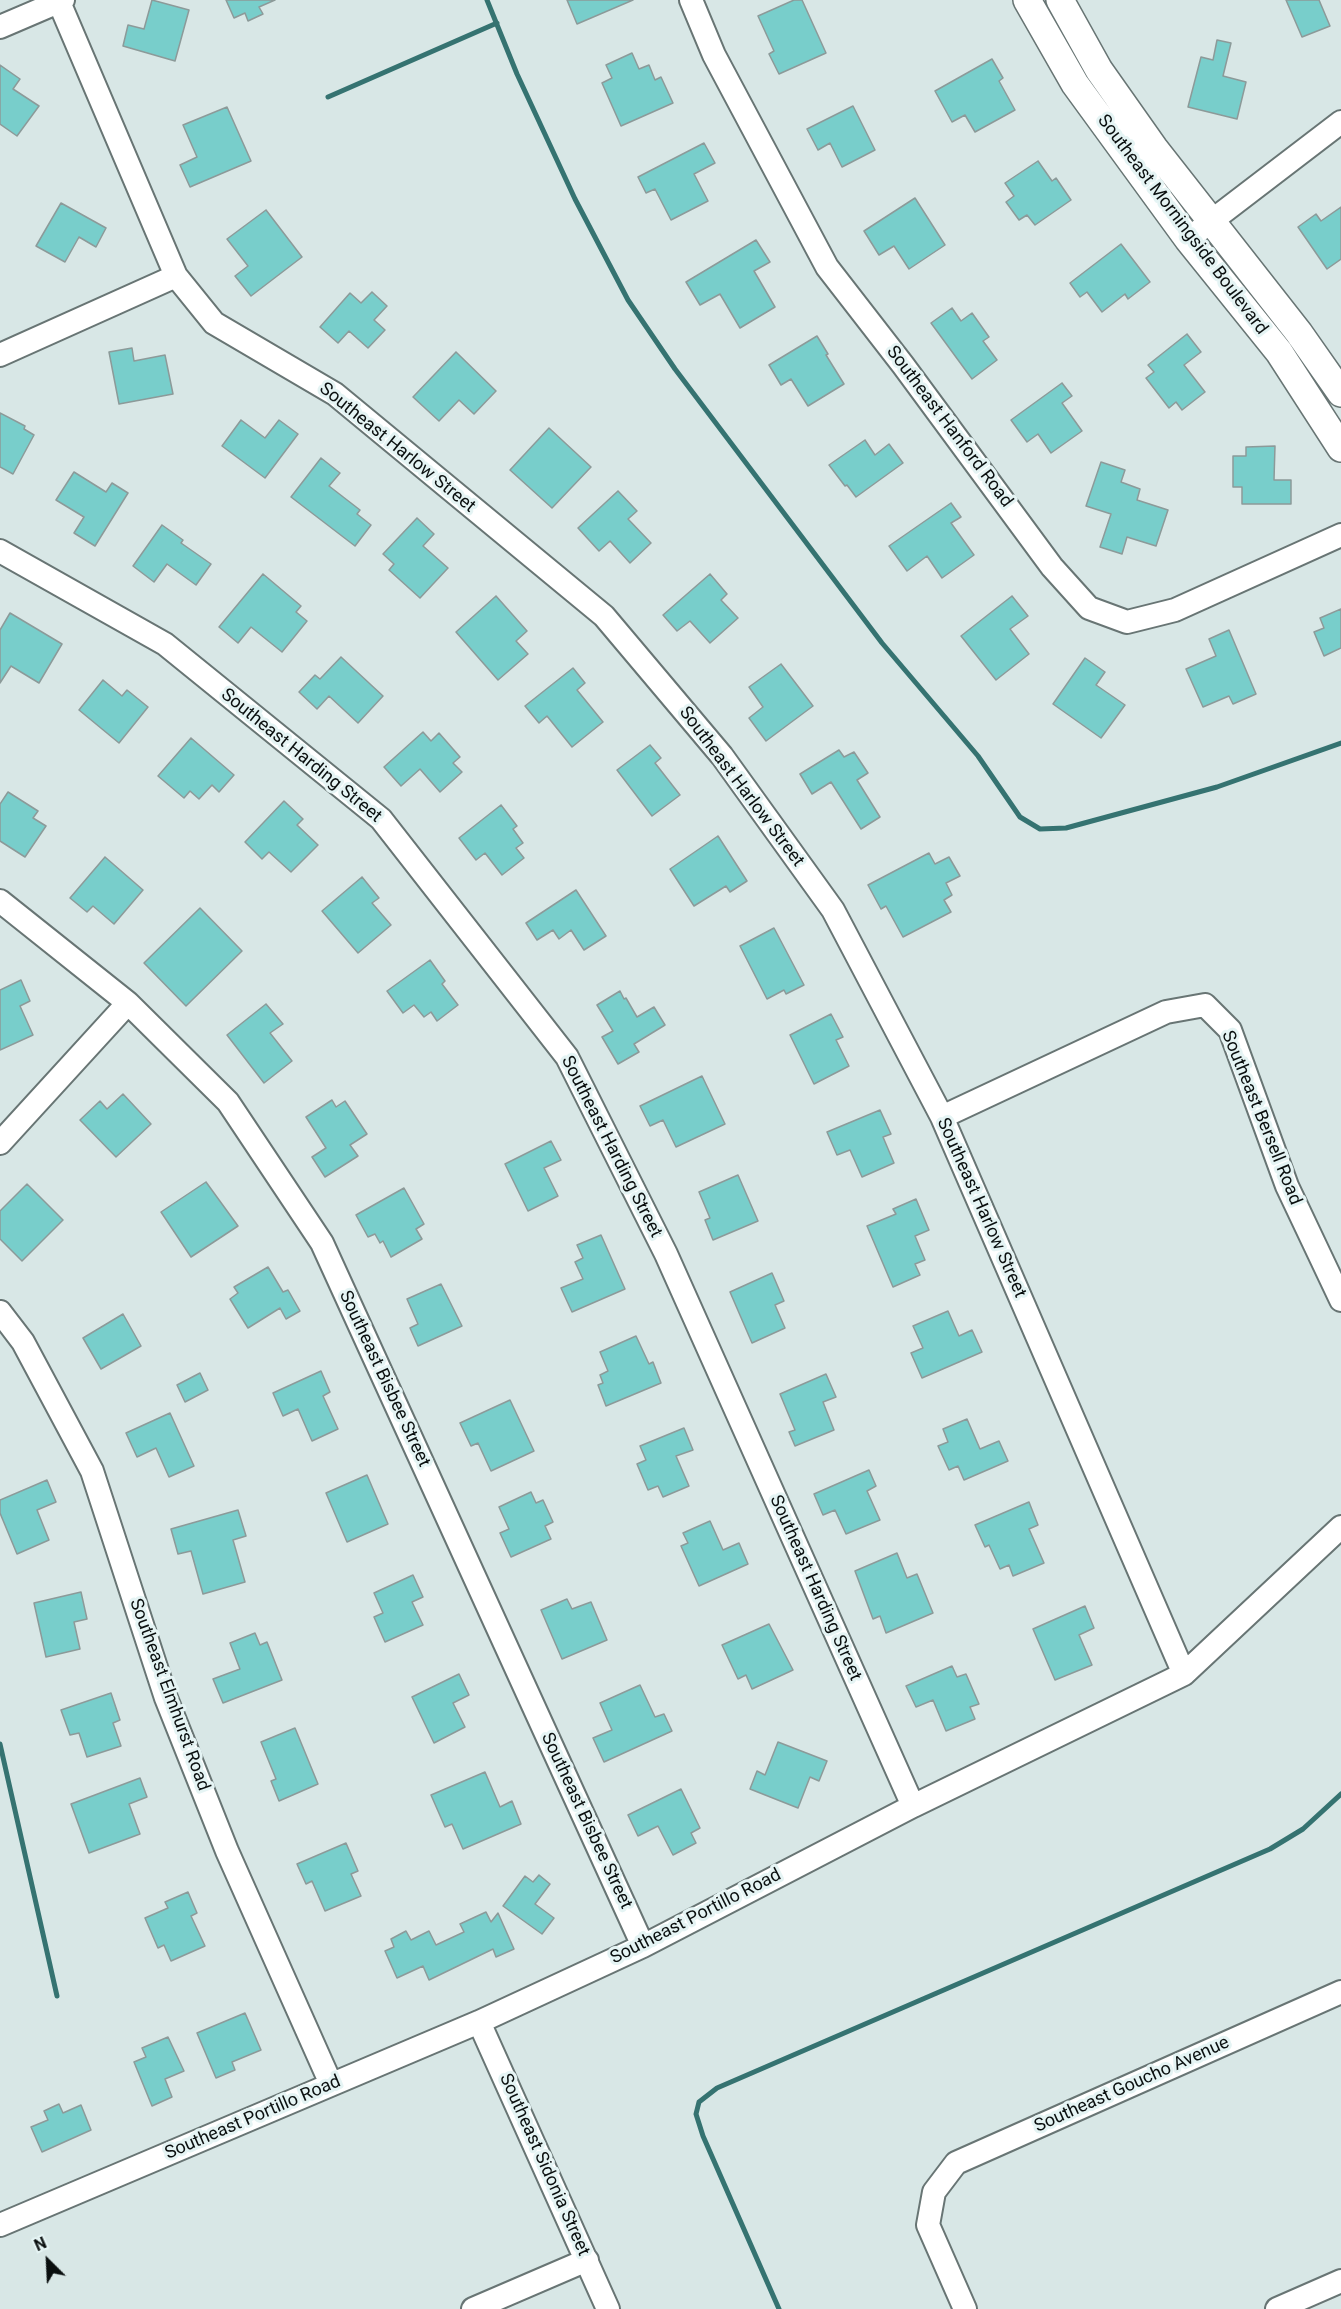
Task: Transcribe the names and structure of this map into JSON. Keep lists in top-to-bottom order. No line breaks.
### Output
{"streets":{"street":["Southeast Morningside Boulevard","Southeast Hanford Road","Southeast Harlow Street","Southeast Harding Street","Southeast Bersell Road","Southeast Bisbee Street","Southeast Elmhurst Road","Southeast Portillo Road","Southeast Goucho Avenue","Southeast Sidonia Street"]},"crossings":[["Southeast Harlow Street","Southeast Bersell Road"],["Southeast Harlow Street","Southeast Portillo Road"],["Southeast Harding Street","Southeast Portillo Road"],["Southeast Bisbee Street","Southeast Portillo Road"],["Southeast Elmhurst Road","Southeast Portillo Road"],["Southeast Portillo Road","Southeast Sidonia Street"]],"north":"top left"}
